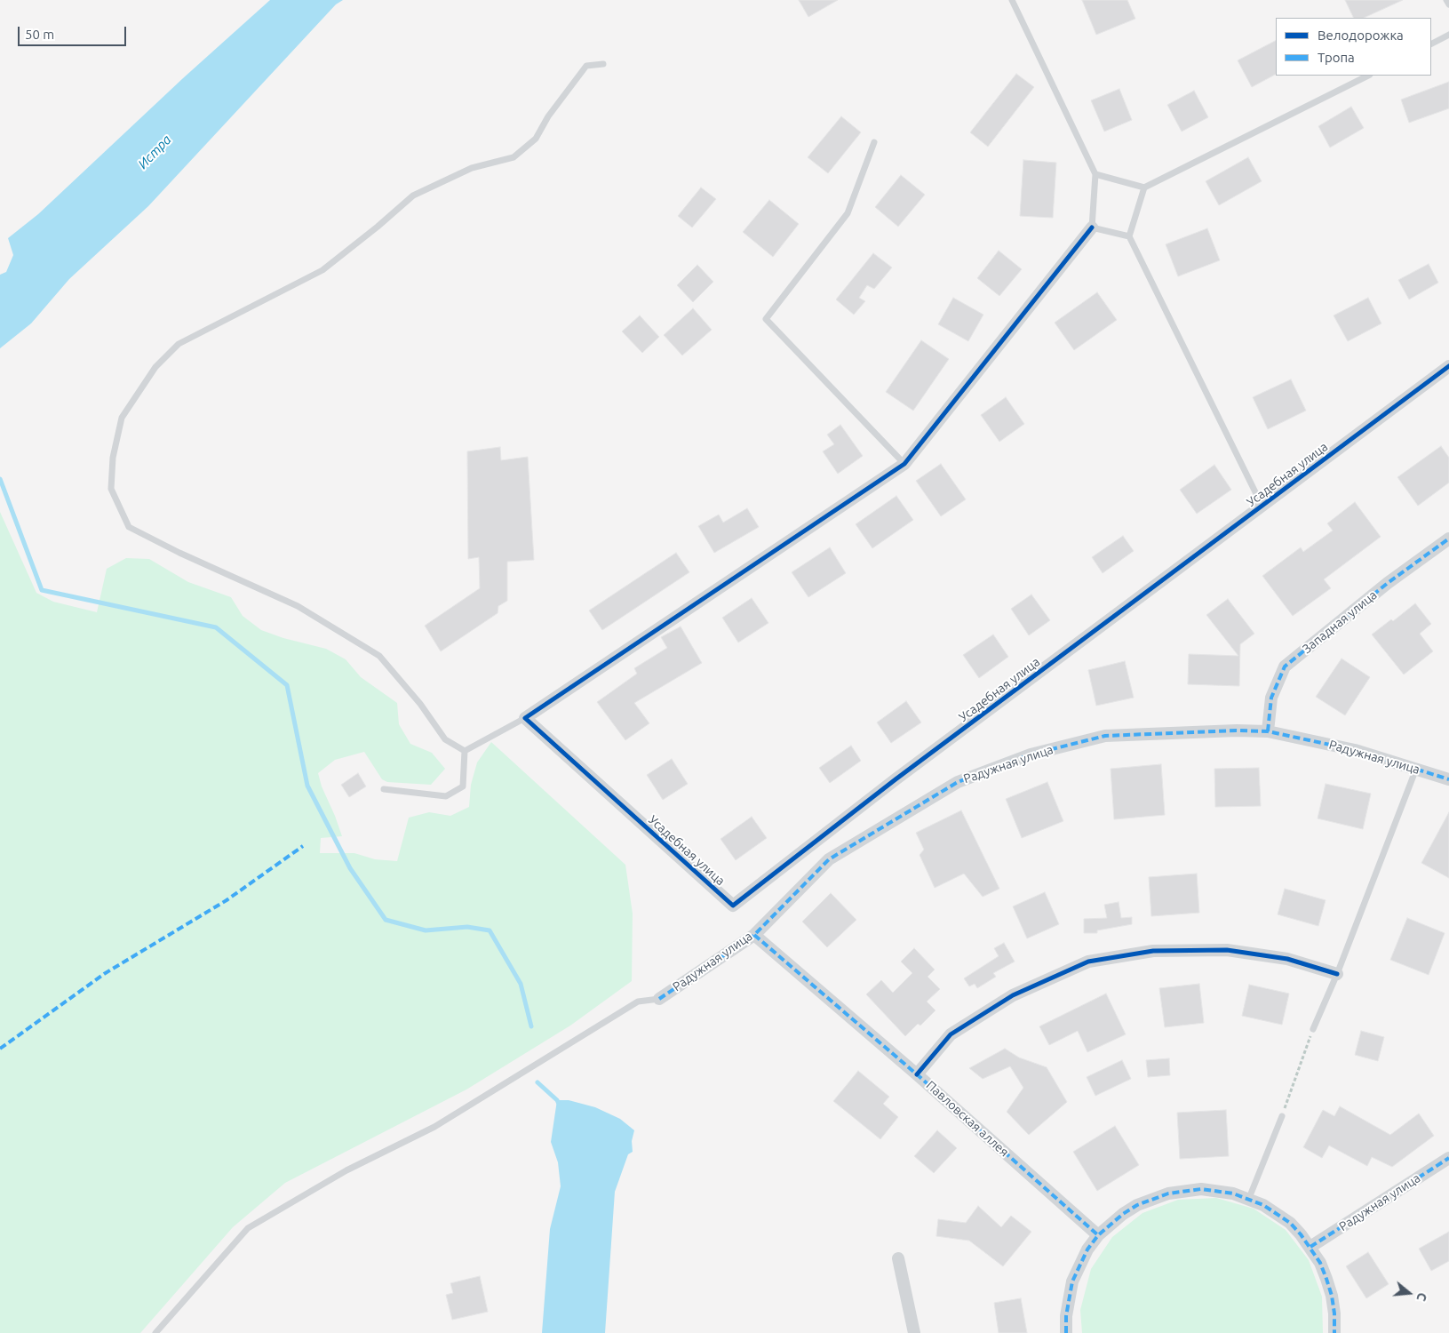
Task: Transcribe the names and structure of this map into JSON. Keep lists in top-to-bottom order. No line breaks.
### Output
{"streets":{"street":["Усадебная улица","Западная улица","Радужная улица","Павловская аллея"]},"crossings":[["Западная улица","Радужная улица"],["Радужная улица","Павловская аллея"]],"water":["Истра"],"legend":["Велодорожка","Тропа"],"scale_bar":"50 m","north":"right"}
